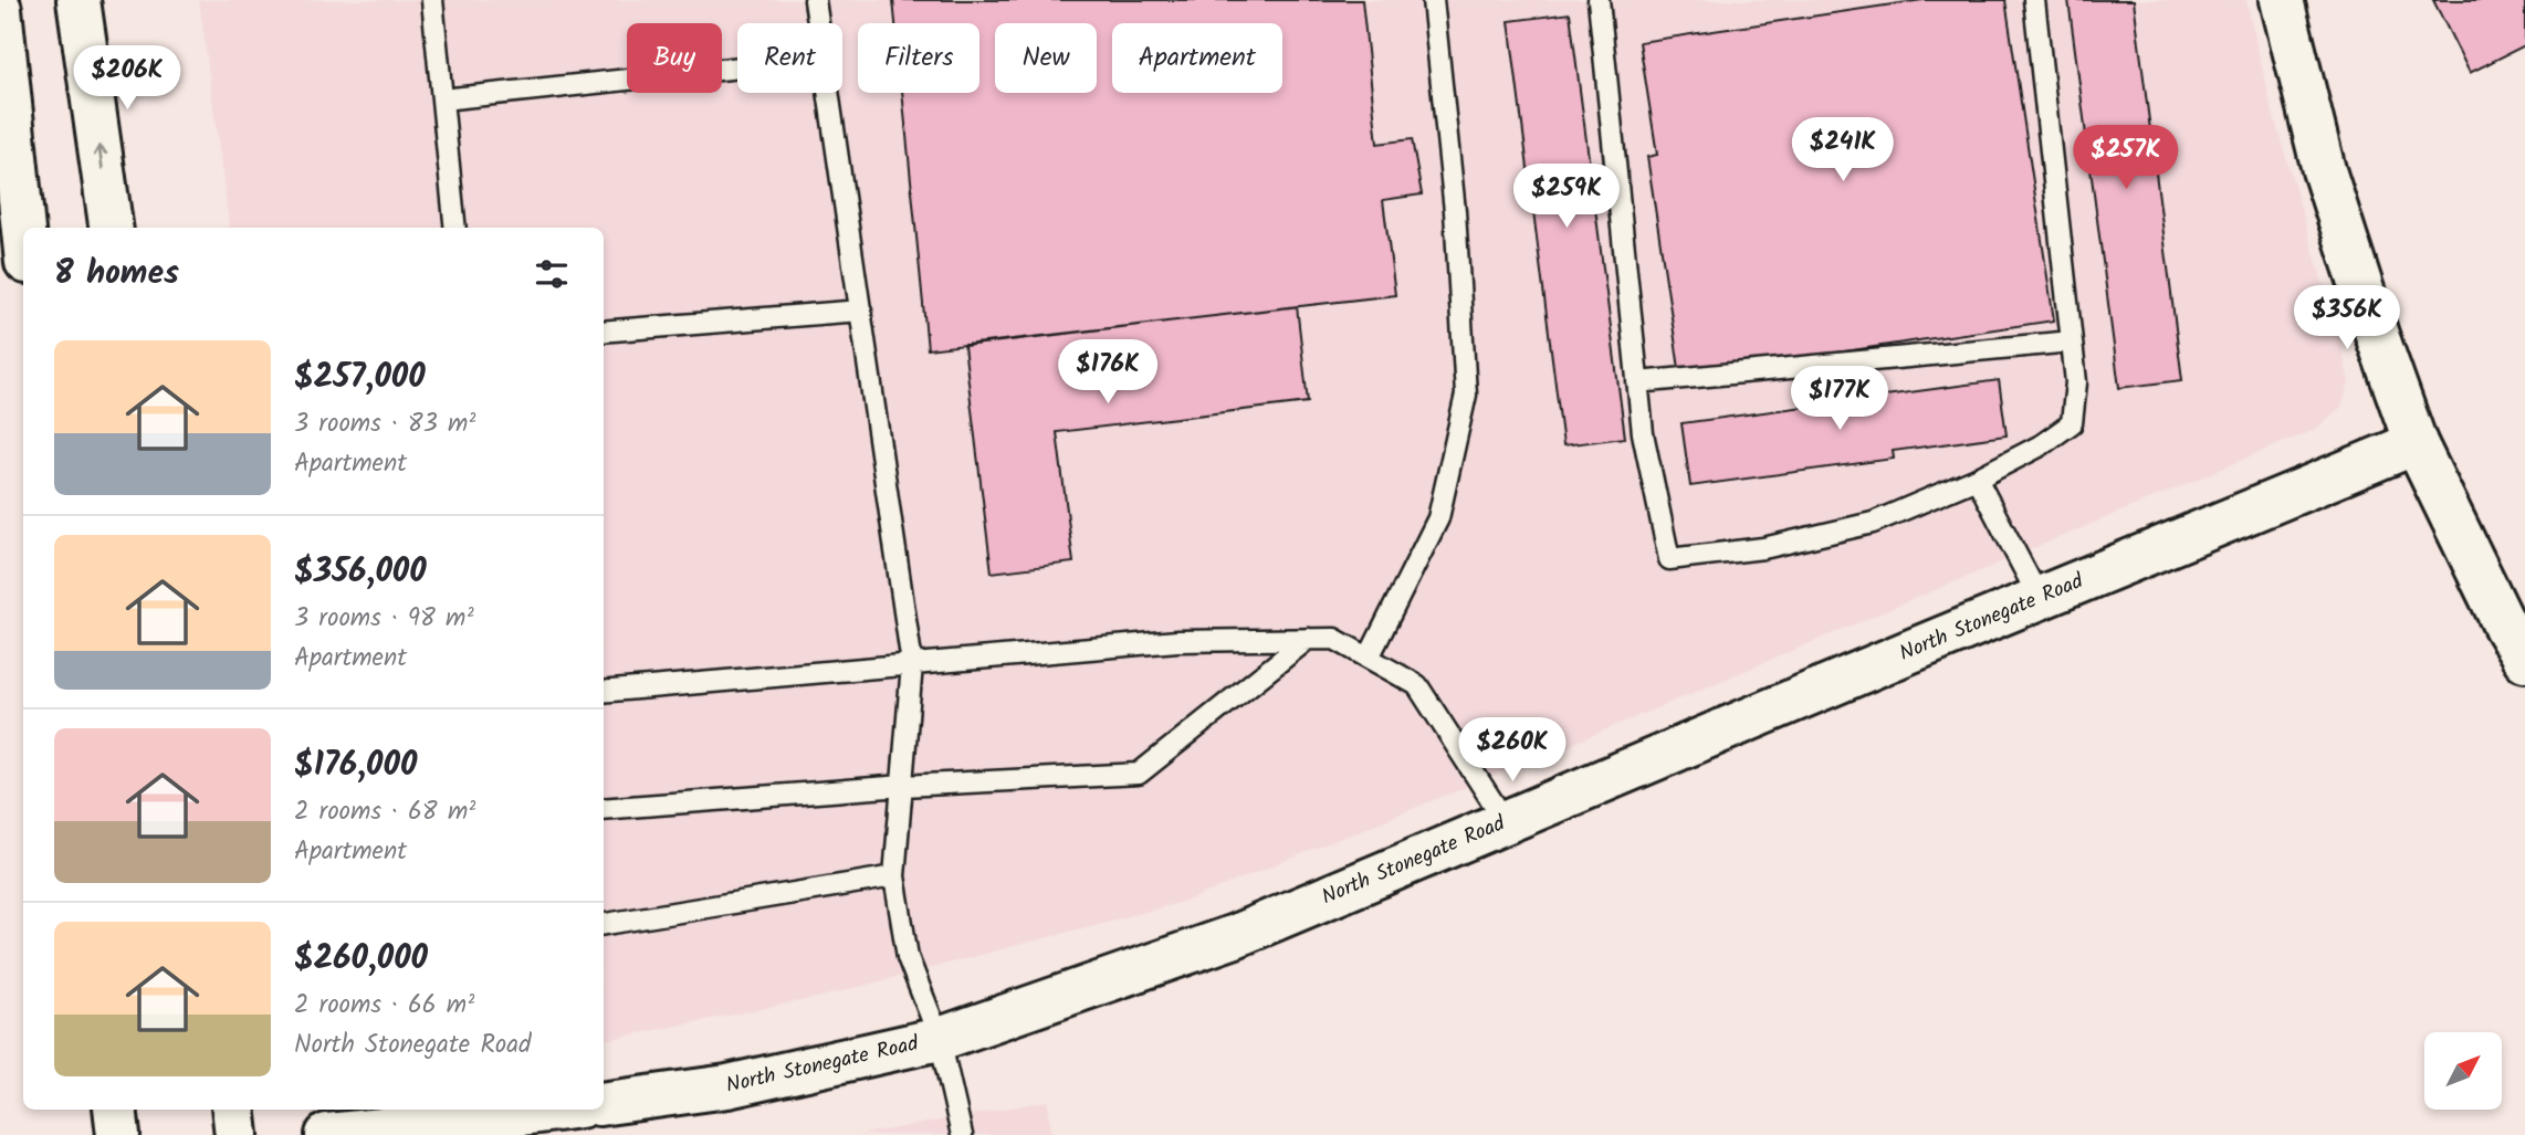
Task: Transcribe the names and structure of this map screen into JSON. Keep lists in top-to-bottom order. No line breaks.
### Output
{"streets":{"street":["North Stonegate Road"]},"north":"top right","page":{"chip":["Buy","Rent","Filters","New","Apartment"],"price":["$206K","$241K","$257K","$259K","$356K","$176K","$177K","$260K"],"heading":"8 homes","list":[{"name":"$257,000","note":"3 rooms · 83 m² · Apartment"},{"name":"$356,000","note":"3 rooms · 98 m² · Apartment"},{"name":"$176,000","note":"2 rooms · 68 m² · Apartment"},{"name":"$260,000","note":"2 rooms · 66 m² · North Stonegate Road"}]}}
